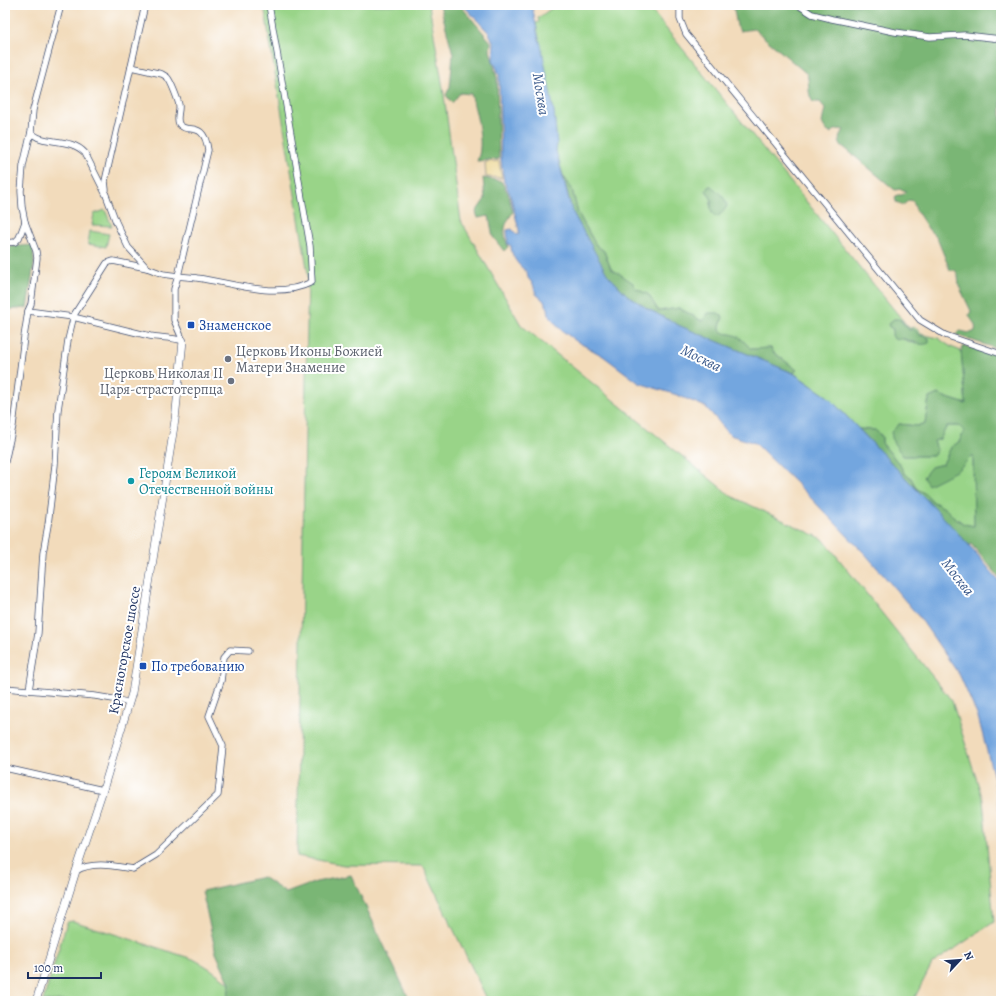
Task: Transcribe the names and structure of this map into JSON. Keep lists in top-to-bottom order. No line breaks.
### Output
{"streets":{"street":["Красногорское шоссе"]},"water":["Москва"],"places":{"transit":["Знаменское","По требованию"],"other":["Церковь Иконы Божией Матери Знамение","Церковь Николая II Царя-страстотерпца","Героям Великой Отечественной войны"]},"scale_bar":"100 m","north":"top right"}
